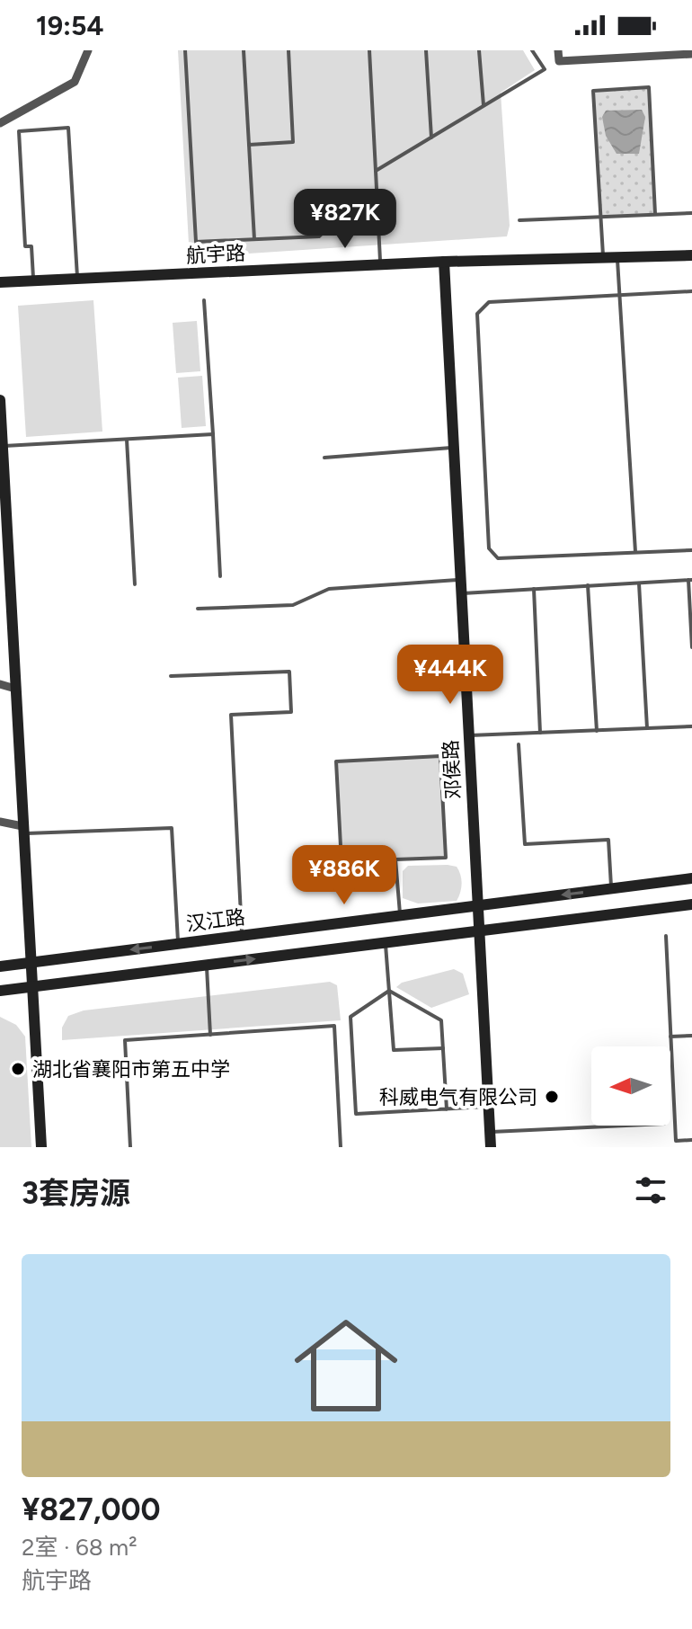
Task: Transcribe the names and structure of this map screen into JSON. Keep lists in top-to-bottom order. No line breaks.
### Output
{"streets":{"street":["航宇路","邓侯路","汉江路"]},"crossings":[["航宇路","邓侯路"],["邓侯路","汉江路"]],"places":["湖北省襄阳市第五中学","科威电气有限公司"],"north":"left","page":{"status":"19:54","price":["¥827K","¥444K","¥886K"],"heading":"3套房源","list":[{"name":"¥827,000","note":"2室 · 68 m² · 航宇路"}]}}
